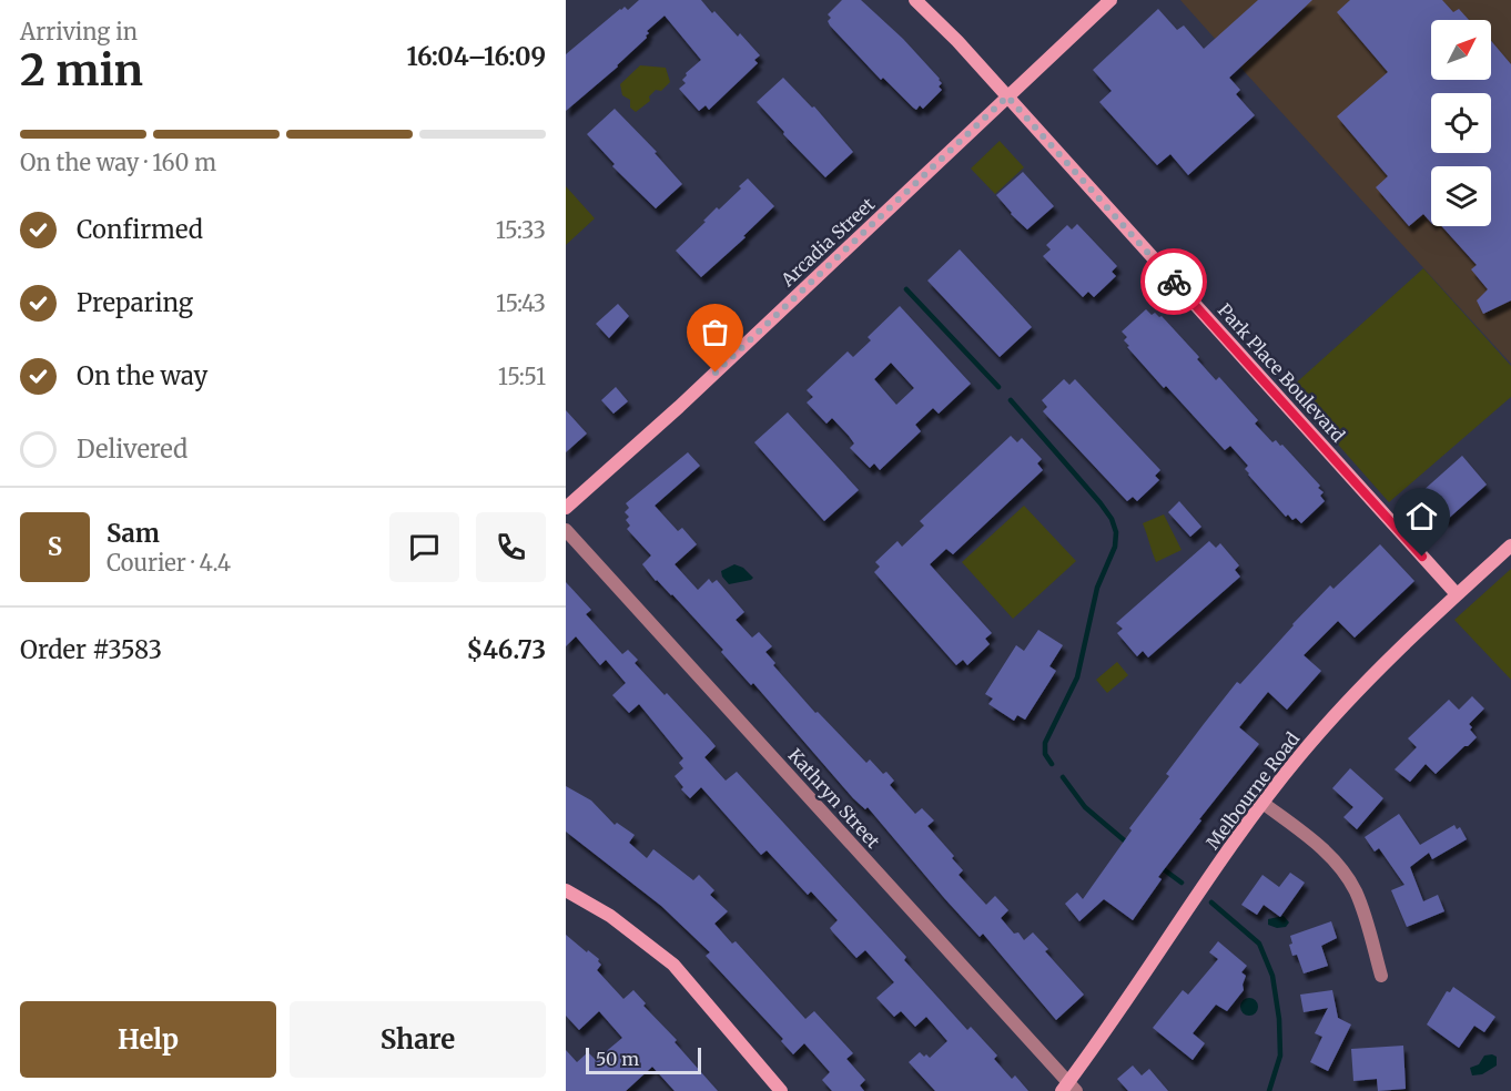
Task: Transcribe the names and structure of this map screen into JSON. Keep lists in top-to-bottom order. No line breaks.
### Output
{"streets":{"street":["Arcadia Street","Park Place Boulevard","Melbourne Road","Kathryn Street"]},"crossings":[["Arcadia Street","Park Place Boulevard"],["Park Place Boulevard","Melbourne Road"],["Melbourne Road","Kathryn Street"]],"scale_bar":"50 m","north":"top right","page":{"heading":["2 min","Arriving in","16:04–16:09"],"panel":["Sam","Courier · 4.4","Order #3583","$46.73"],"bar":"On the way · 160 m","list":[["Confirmed","15:33"],["Preparing","15:43"],["On the way","15:51"],"Delivered"],"round":"S","buttons":["Help","Share"],"scale":"50 m"}}
